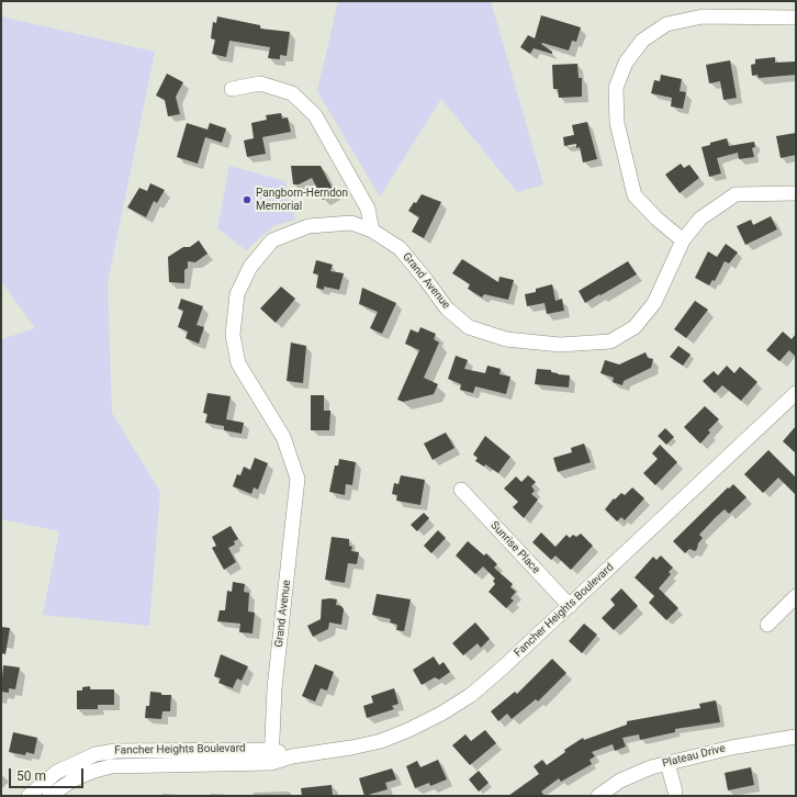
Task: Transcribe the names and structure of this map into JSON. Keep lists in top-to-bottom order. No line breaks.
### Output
{"streets":{"street":["Grand Avenue","Sunrise Place","Fancher Heights Boulevard","Plateau Drive"]},"crossings":[["Grand Avenue","Fancher Heights Boulevard"],["Sunrise Place","Fancher Heights Boulevard"]],"places":["Pangborn-Herndon Memorial"],"scale_bar":"50 m"}
